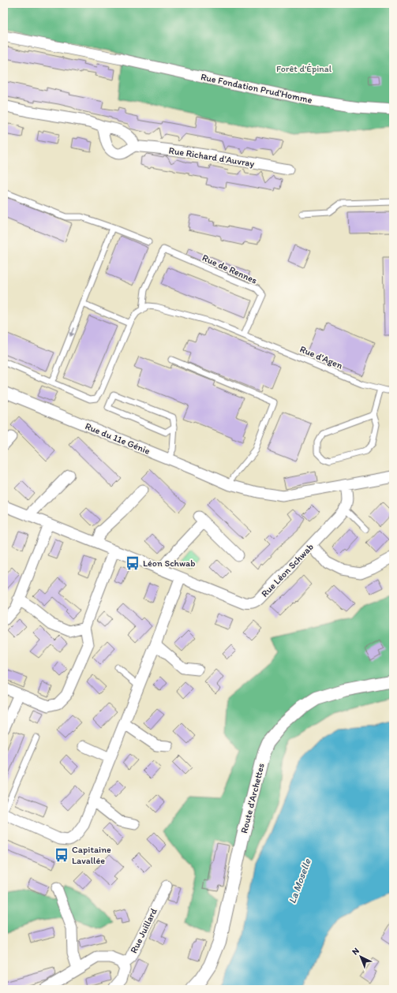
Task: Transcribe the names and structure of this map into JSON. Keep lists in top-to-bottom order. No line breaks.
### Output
{"streets":{"street":["Rue Fondation Prud'Homme","Rue Richard d'Auvray","Rue du 11e Génie","Rue Léon Schwab","Route d'Archettes","Rue Juillard"],"lane":["Rue de Rennes","Rue d'Agen"]},"crossings":[["Rue de Rennes","Rue d'Agen"]],"water":["La Moselle"],"parks":["Forêt d'Épinal"],"places":{"bus stop":["Léon Schwab","Capitaine Lavallée"]},"north":"top left"}
